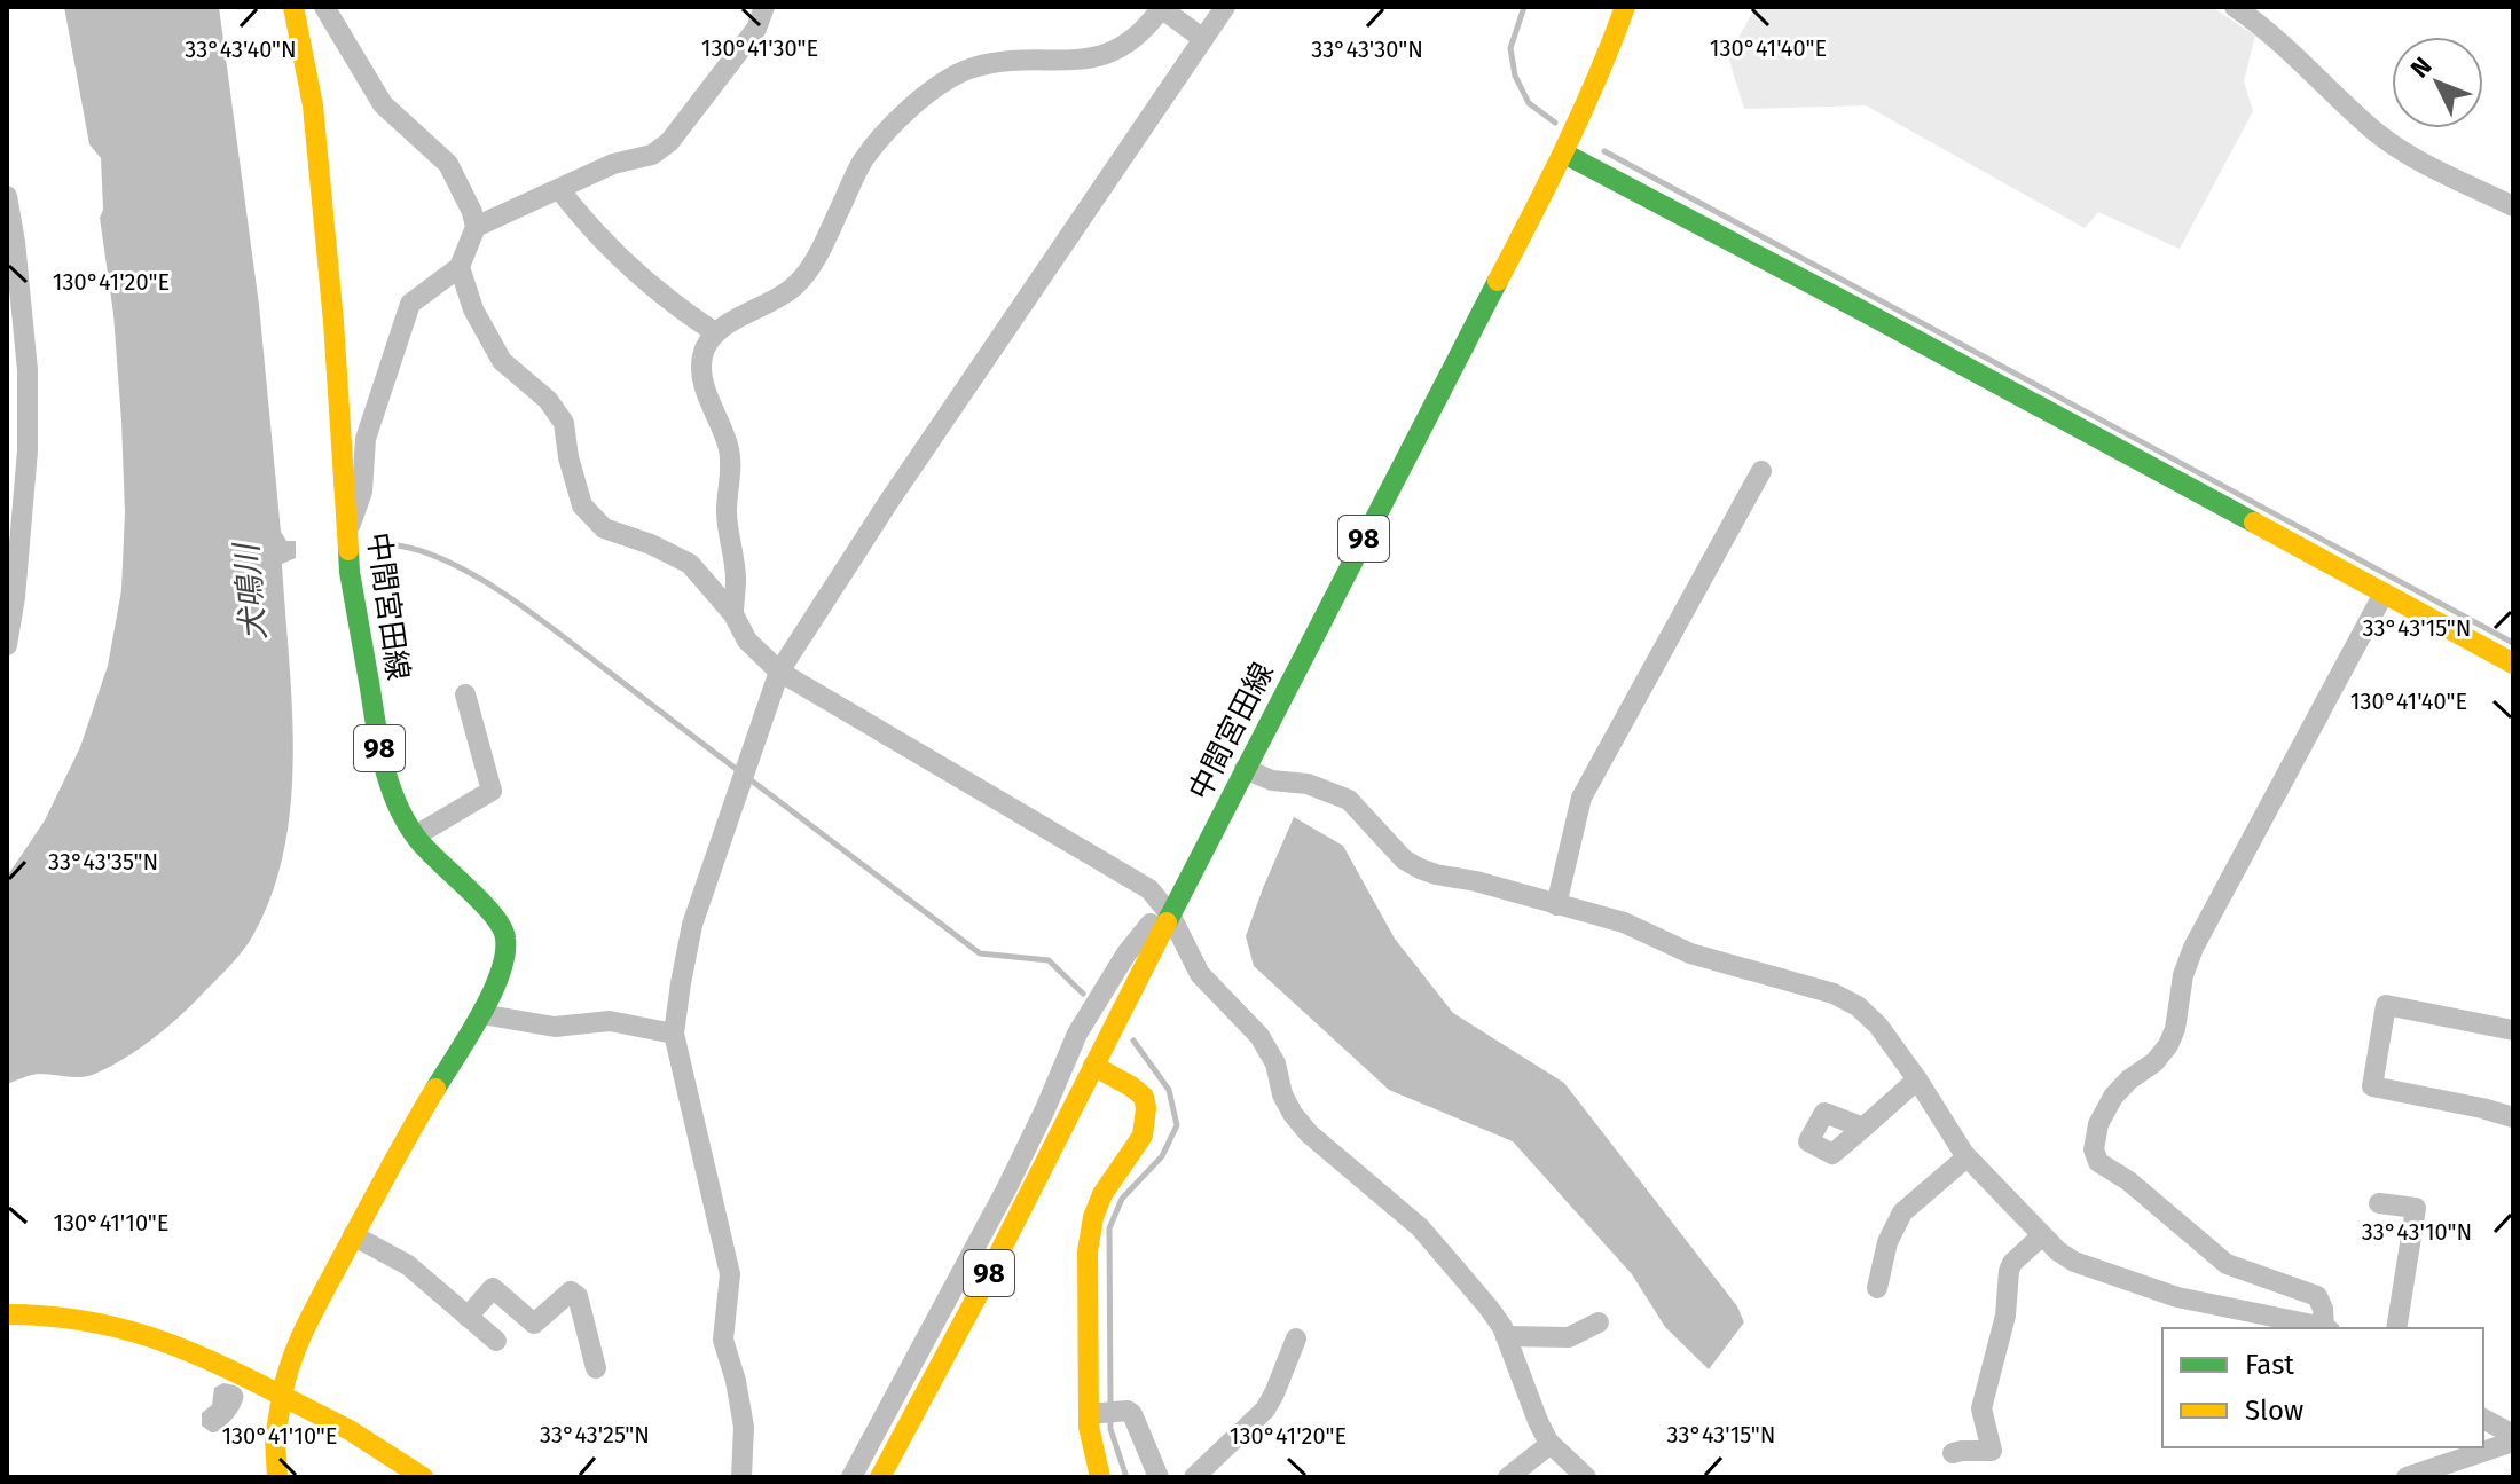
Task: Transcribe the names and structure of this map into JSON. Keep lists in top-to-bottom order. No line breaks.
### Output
{"streets":{"main road":["98","中間宮田線"]},"water":["犬鳴川"],"legend":["Fast","Slow"],"north":"top left","coordinates":["130°41'30\"E","130°41'40\"E","33°43'40\"N","33°43'30\"N","130°41'20\"E","33°43'15\"N","33°43'35\"N","130°41'10\"E","33°43'10\"N","33°43'25\"N"]}
